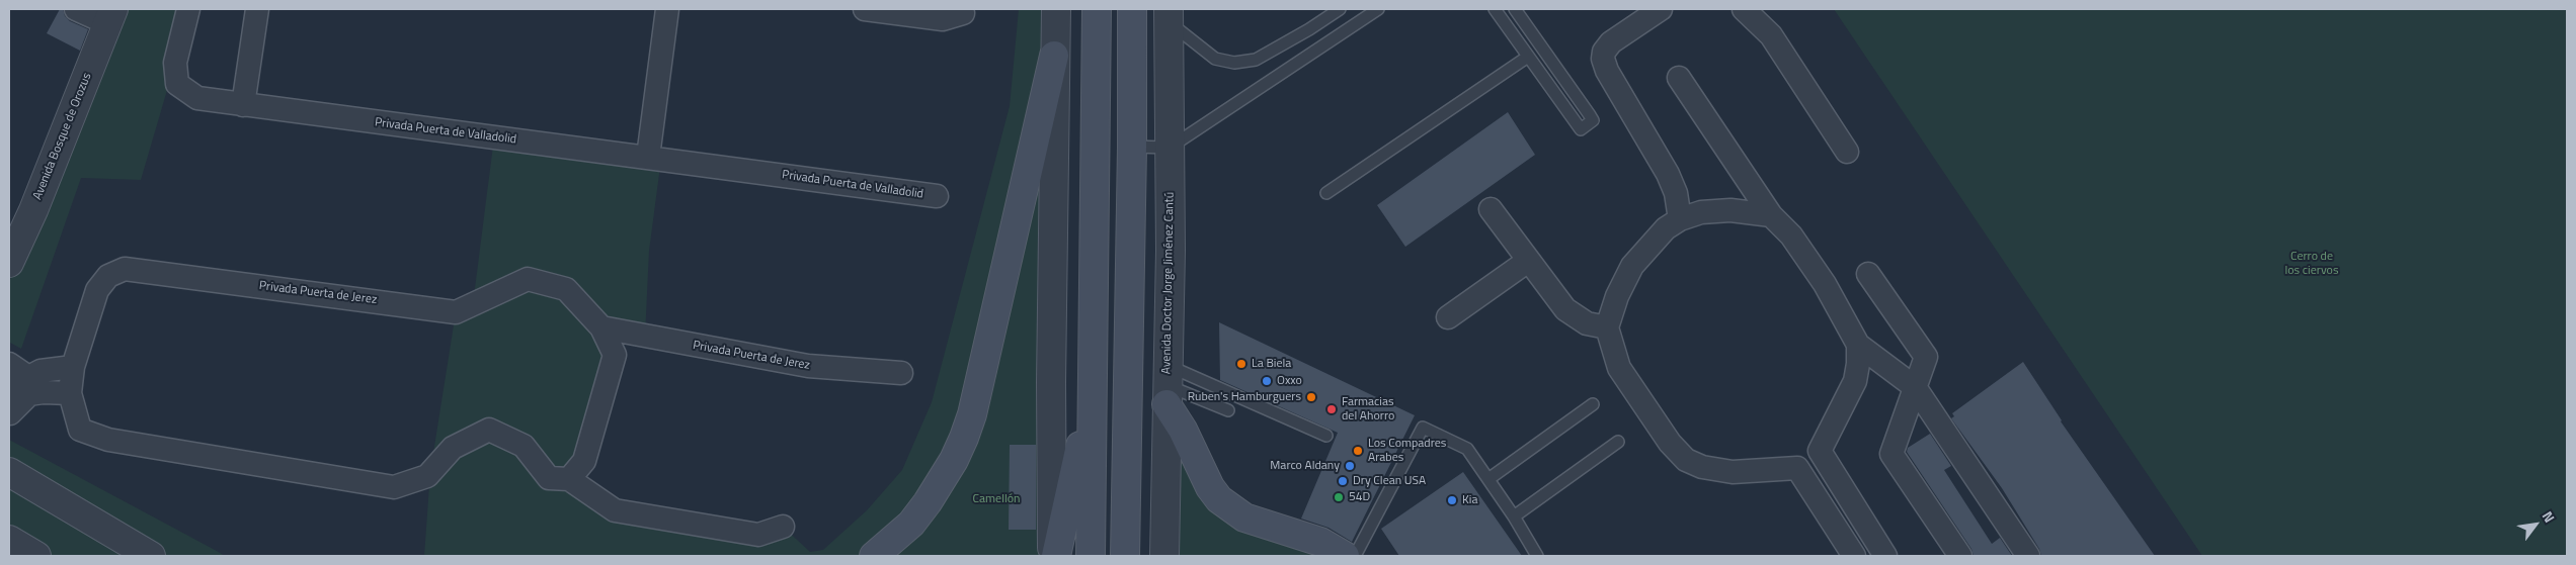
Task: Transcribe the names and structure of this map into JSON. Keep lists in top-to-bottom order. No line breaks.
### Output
{"streets":{"street":["Privada Puerta de Valladolid","Avenida Bosque de Orozus","Avenida Doctor Jorge Jiménez Cantú","Privada Puerta de Jerez"]},"parks":["Cerro de los ciervos","Camellón"],"places":["La Biela","Oxxo","Ruben's Hamburguers","Farmacias del Ahorro","Los Compadres Arabes","Marco Aldany","Dry Clean USA","54D","Kia"],"north":"top right"}
